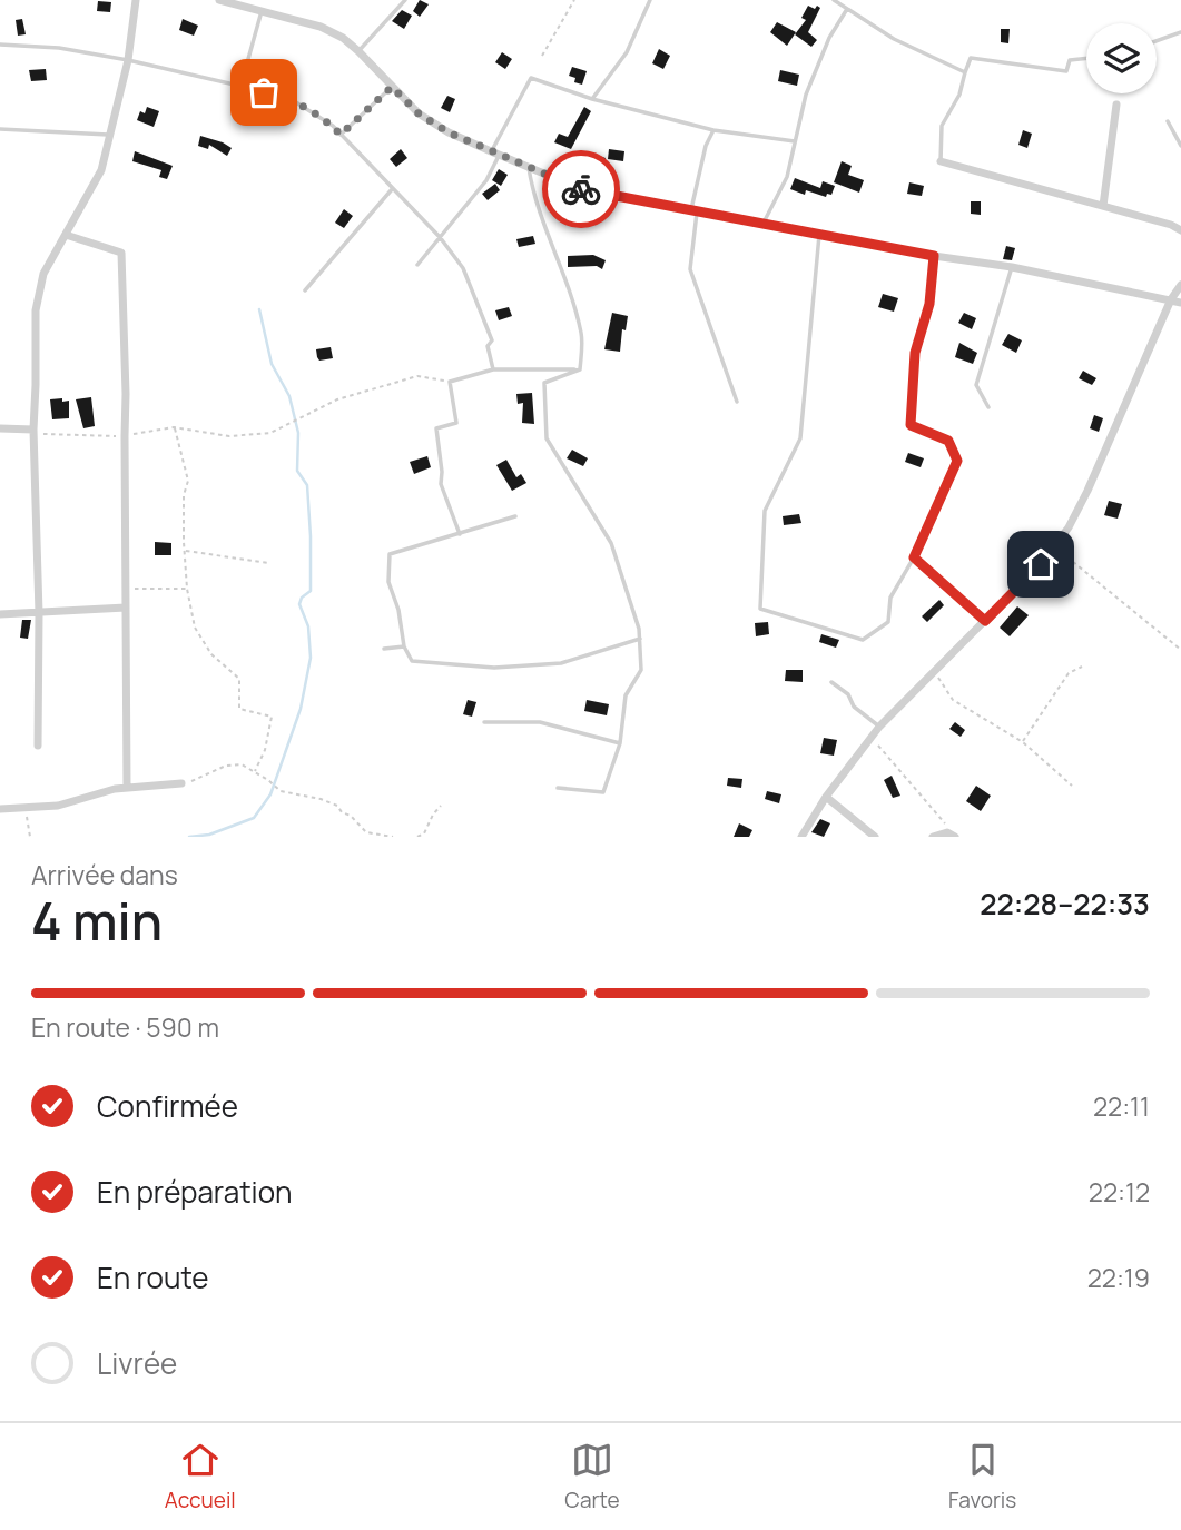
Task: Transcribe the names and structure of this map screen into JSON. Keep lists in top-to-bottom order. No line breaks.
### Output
{"page":{"heading":["4 min","Arrivée dans","22:28–22:33"],"bar":"En route · 590 m","list":[["Confirmée","22:11"],["En préparation","22:12"],["En route","22:19"],"Livrée"],"tabs":["Accueil","Carte","Favoris"]}}
